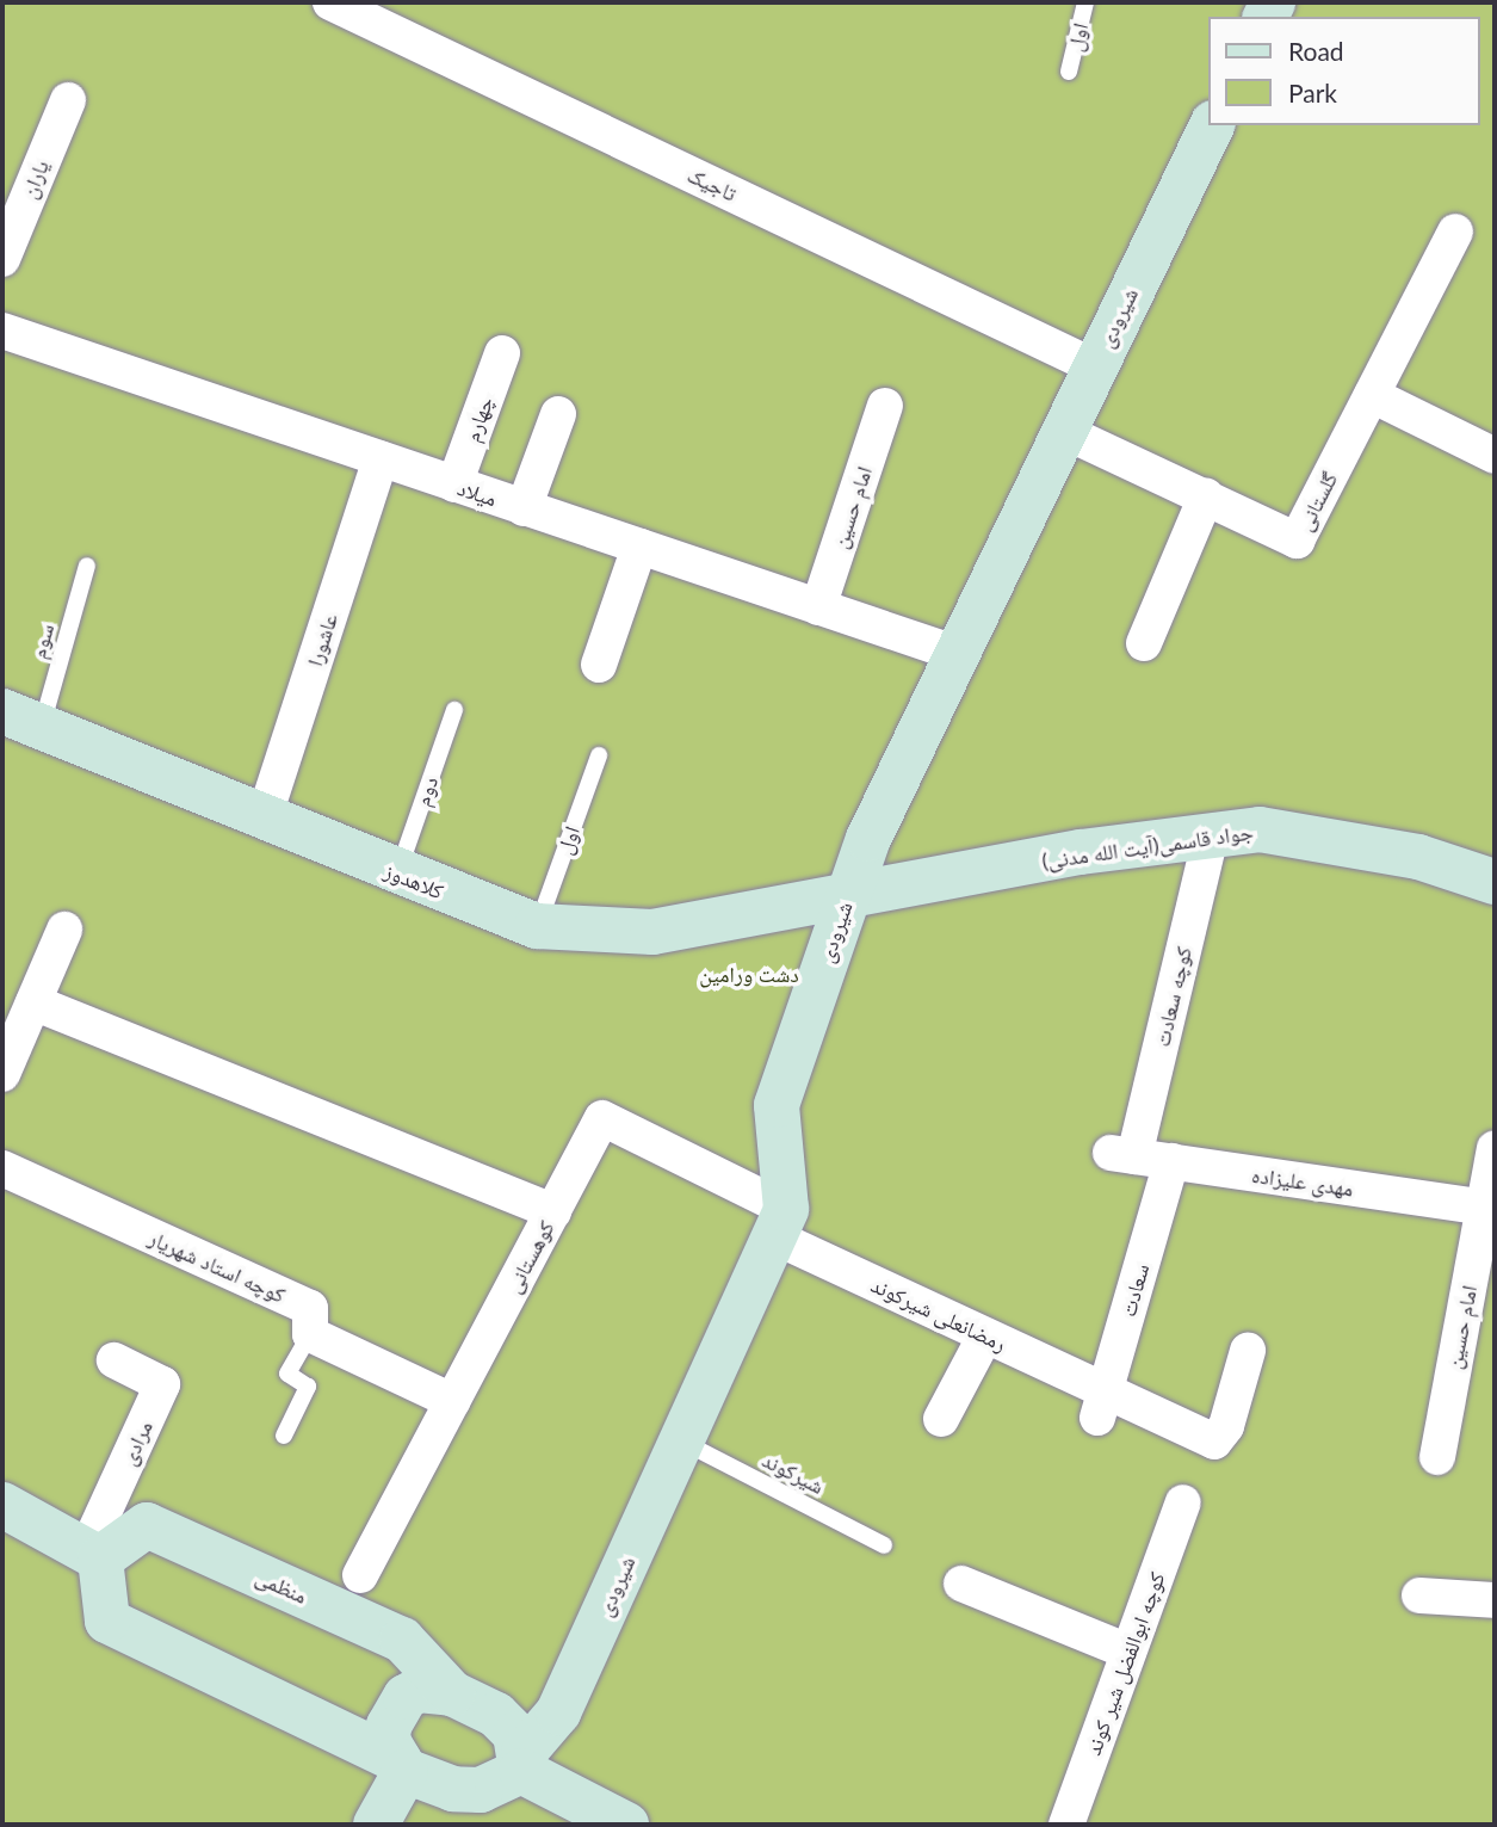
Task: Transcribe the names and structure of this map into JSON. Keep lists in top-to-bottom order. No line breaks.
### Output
{"streets":{"street":["یاران","تاجیک","شیرودی","چهارم","میلاد","گلستانی","امام حسین","عاشورا","جواد قاسمی(آیت الله مدنی)","کلاهدوز","کوچه سعادت","مهدی علیزاده","کوهستانی","کوچه استاد شهریار","سعادت","رمضانعلی شیرکوند","مرادی","منظمی","کوچه ابوالفضل شیر کوند"],"lane":["اول","سوم","دوم","شیرکوند"]},"crossings":[["اول","کلاهدوز"],["تاجیک","شیرودی"],["شیرودی","میلاد"],["شیرودی","گلستانی"],["شیرودی","جواد قاسمی(آیت الله مدنی)"],["شیرودی","کلاهدوز"],["شیرودی","کوهستانی"],["شیرودی","رمضانعلی شیرکوند"],["شیرودی","شیرکوند"],["شیرودی","منظمی"],["چهارم","میلاد"],["میلاد","امام حسین"],["میلاد","عاشورا"],["امام حسین","مهدی علیزاده"],["عاشورا","کلاهدوز"],["سوم","کلاهدوز"],["دوم","کلاهدوز"],["جواد قاسمی(آیت الله مدنی)","کلاهدوز"],["جواد قاسمی(آیت الله مدنی)","کوچه سعادت"],["کوچه سعادت","مهدی علیزاده"],["مهدی علیزاده","سعادت"],["کوهستانی","رمضانعلی شیرکوند"],["سعادت","رمضانعلی شیرکوند"],["مرادی","منظمی"]],"parks":["دشت ورامین"],"legend":["Road","Park"]}
